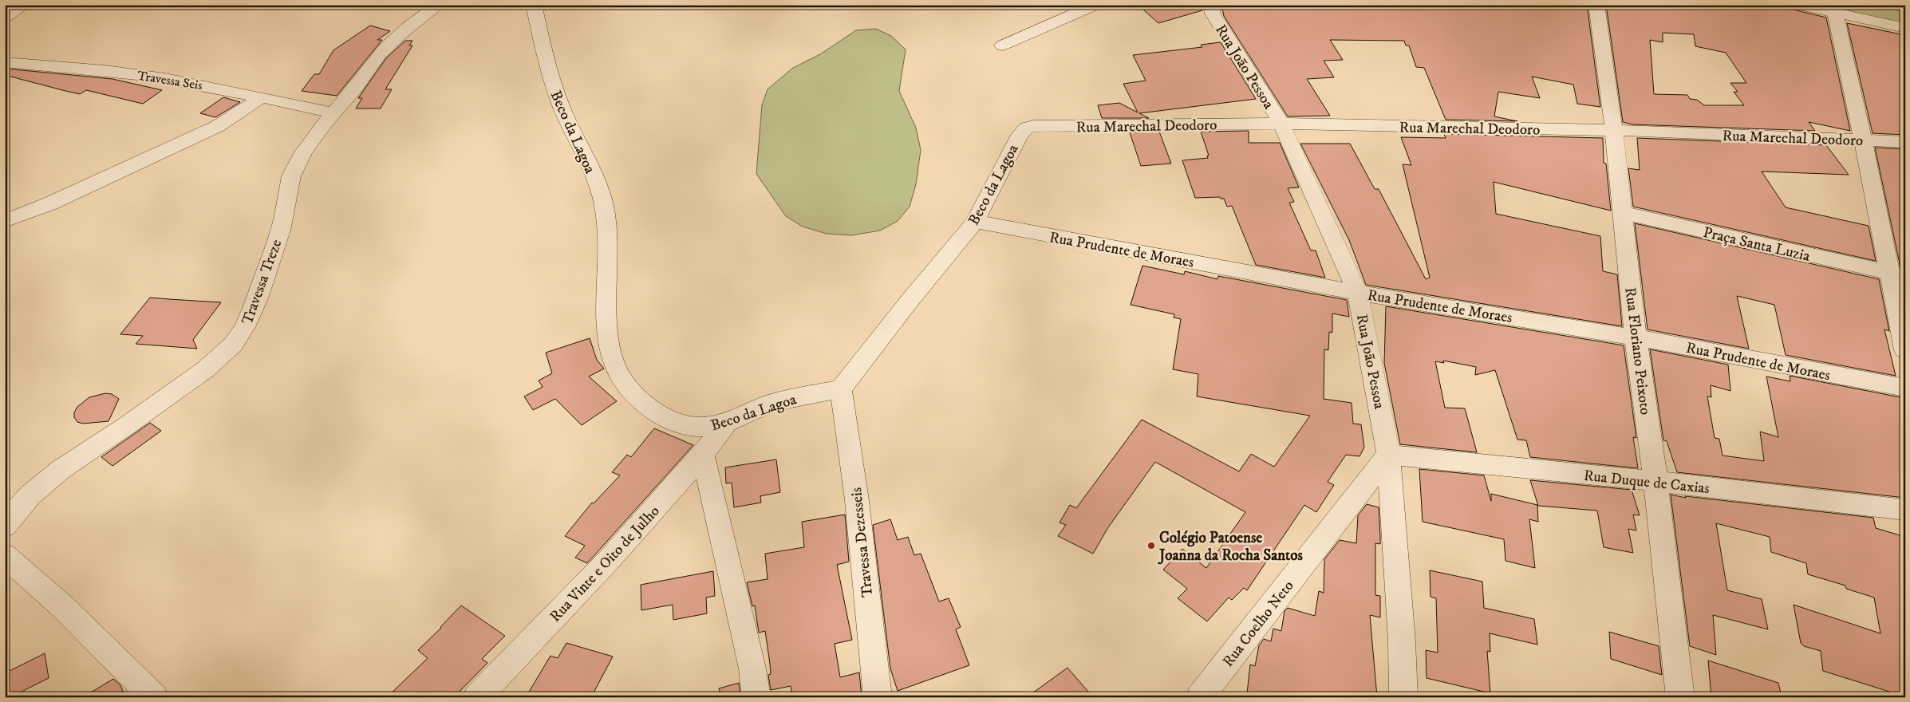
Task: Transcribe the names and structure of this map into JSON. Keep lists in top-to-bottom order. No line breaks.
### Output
{"streets":{"street":["Rua João Pessoa","Travessa Seis","Rua Marechal Deodoro","Beco da Lagoa","Praça Santa Luzia","Rua Prudente de Moraes","Travessa Treze","Rua Floriano Peixoto","Rua Duque de Caxias","Travessa Dezesseis","Rua Vinte e Oito de Julho","Rua Coelho Neto"]},"crossings":[["Rua João Pessoa","Rua Marechal Deodoro"],["Rua João Pessoa","Rua Prudente de Moraes"],["Rua João Pessoa","Rua Duque de Caxias"],["Rua João Pessoa","Rua Coelho Neto"],["Travessa Seis","Travessa Treze"],["Rua Marechal Deodoro","Beco da Lagoa"],["Rua Marechal Deodoro","Rua Floriano Peixoto"],["Beco da Lagoa","Rua Prudente de Moraes"],["Beco da Lagoa","Travessa Dezesseis"],["Beco da Lagoa","Rua Vinte e Oito de Julho"],["Praça Santa Luzia","Rua Floriano Peixoto"],["Rua Prudente de Moraes","Rua Floriano Peixoto"],["Rua Floriano Peixoto","Rua Duque de Caxias"],["Rua Duque de Caxias","Rua Coelho Neto"]],"places":["Colégio Patoense Joanna da Rocha Santos"]}
